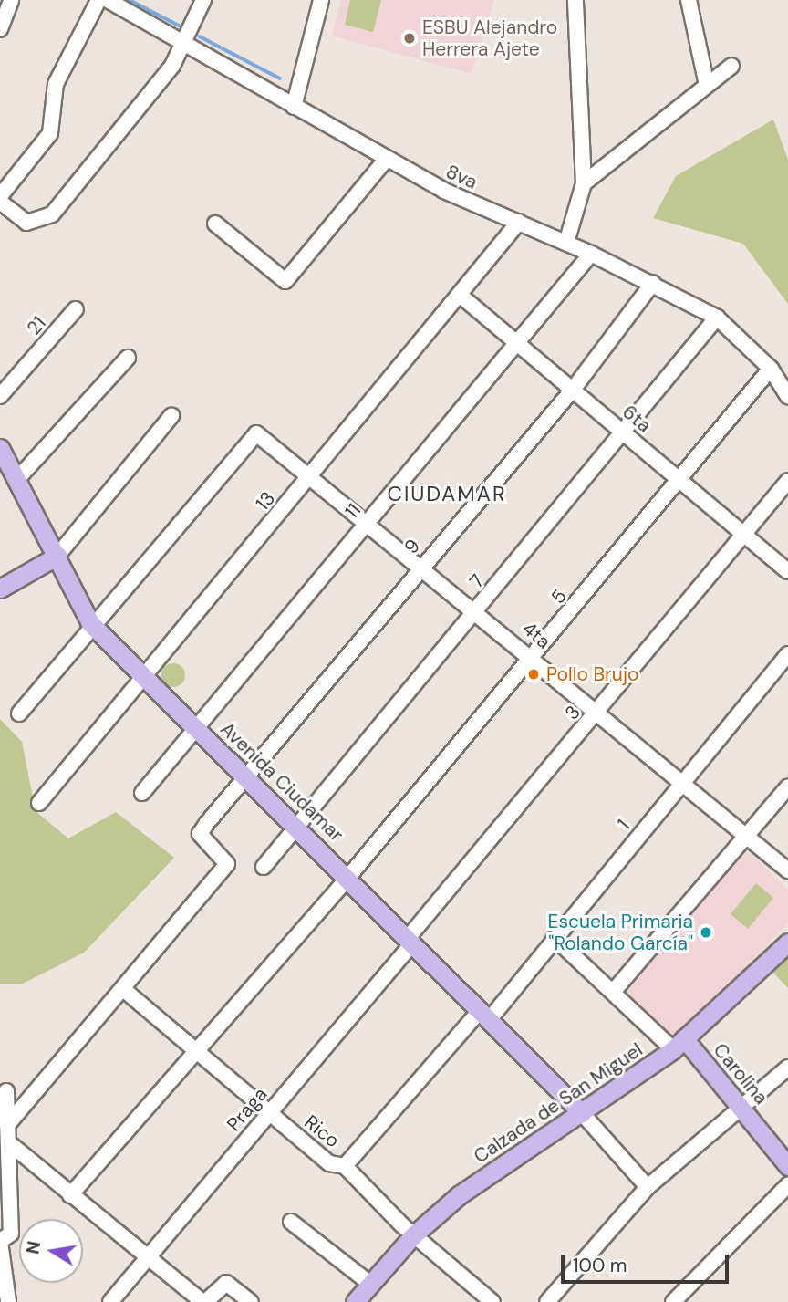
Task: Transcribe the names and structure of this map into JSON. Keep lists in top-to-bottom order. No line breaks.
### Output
{"streets":{"main road":["Avenida Ciudamar","Carolina","Calzada de San Miguel"],"street":["8va","21","6ta","13","11","9","7","5","4ta","3","1","Praga","Rico"]},"crossings":[["8va","13"],["8va","11"],["8va","9"],["8va","7"],["8va","5"],["6ta","13"],["6ta","11"],["6ta","9"],["6ta","7"],["6ta","5"],["6ta","3"],["13","4ta"],["13","Avenida Ciudamar"],["11","4ta"],["11","Avenida Ciudamar"],["9","4ta"],["9","Avenida Ciudamar"],["9","Rico"],["7","4ta"],["7","Avenida Ciudamar"],["5","4ta"],["5","Avenida Ciudamar"],["5","Rico"],["4ta","3"],["4ta","Avenida Ciudamar"],["4ta","1"],["3","Avenida Ciudamar"],["3","Praga"],["Avenida Ciudamar","1"],["Avenida Ciudamar","Calzada de San Miguel"],["Avenida Ciudamar","Praga"],["1","Rico"],["Carolina","Calzada de San Miguel"],["Calzada de San Miguel","Rico"],["Praga","Rico"]],"districts":["CIUDAMAR"],"places":["ESBU Alejandro Herrera Ajete","Pollo Brujo","Escuela Primaria \"Rolando García\""],"scale_bar":"100 m","north":"left"}
